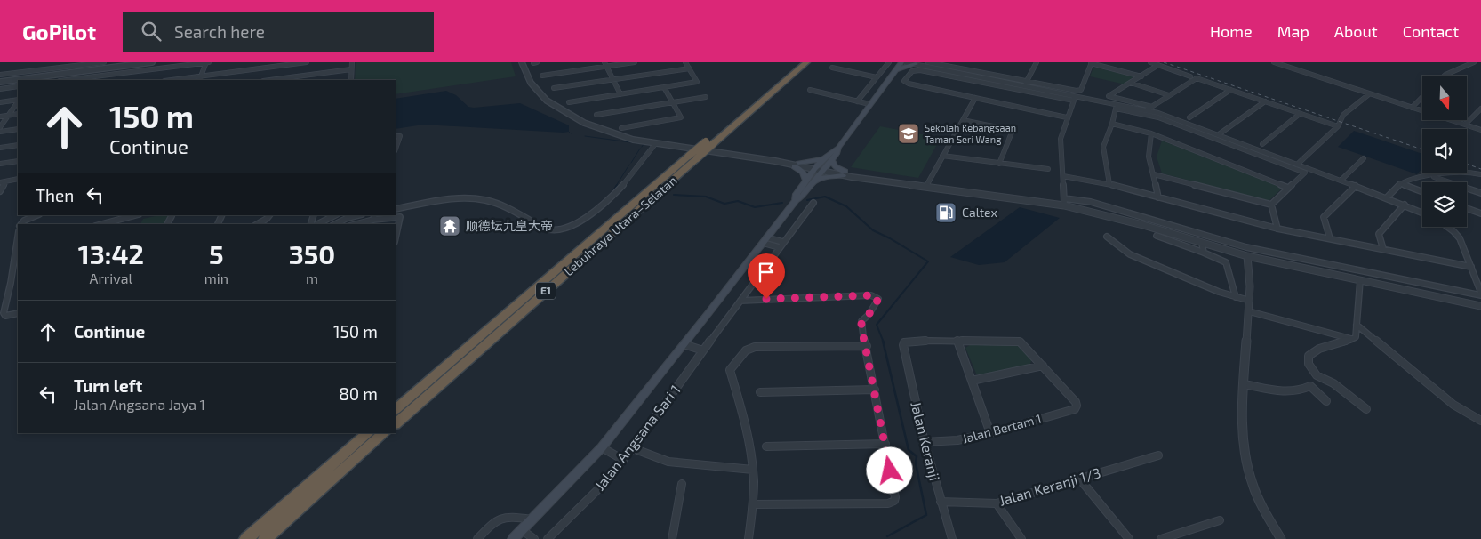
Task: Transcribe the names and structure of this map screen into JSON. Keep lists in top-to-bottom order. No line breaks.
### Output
{"streets":{"highway":["Lebuhraya Utara–Selatan","E1"],"street":["Jalan Bertam 1","Jalan Angsana Sari 1","Jalan Keranji","Jalan Keranji 1/3"]},"crossings":[["Jalan Bertam 1","Jalan Keranji"],["Jalan Keranji","Jalan Keranji 1/3"]],"places":{"school or university":["Sekolah Kebangsaan Taman Seri Wang"],"fuel station":["Caltex"],"temple":["顺德坛九皇大帝"]},"north":"bottom","page":{"header":"GoPilot","search":"Search here","nav":["Home","Map","About","Contact"],"turn":["150 m","Continue"],"then":"Then","eta":["13:42","Arrival","5","min","350","m"],"list":[{"name":"Continue","value":"150 m"},{"name":"Turn left","note":"Jalan Angsana Jaya 1","value":"80 m"}]}}
